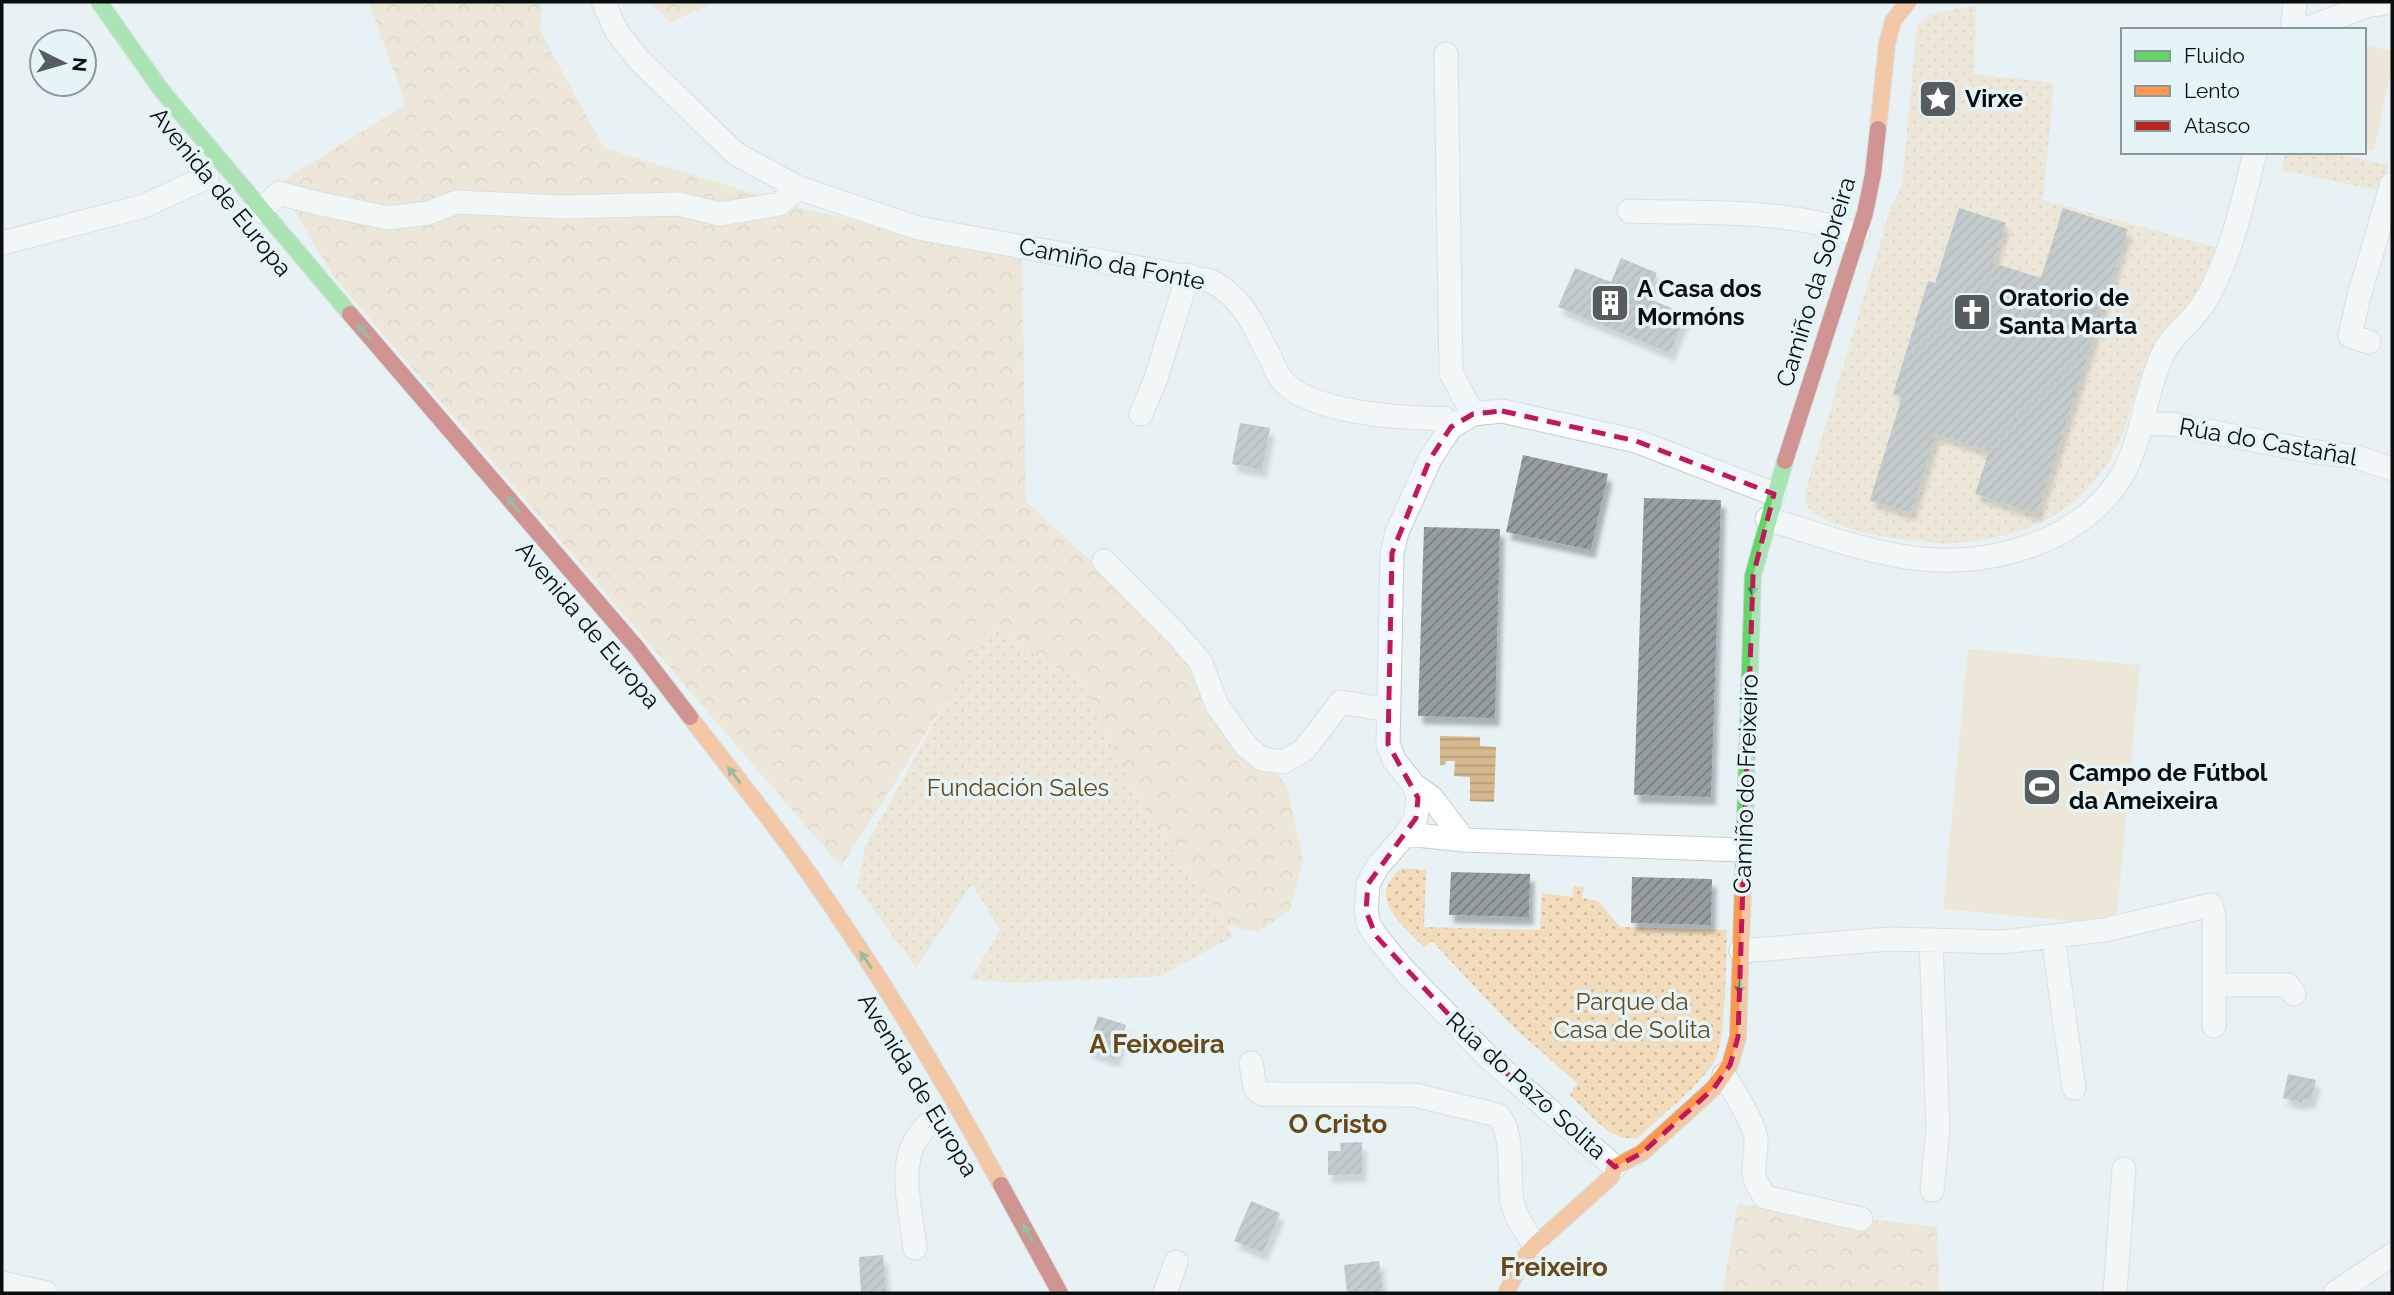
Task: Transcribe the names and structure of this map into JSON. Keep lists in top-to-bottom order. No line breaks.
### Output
{"streets":{"main road":["Avenida de Europa","Camiño da Sobreira","Camiño do Freixeiro"],"street":["Camiño da Fonte","Rúa do Castañal","Rúa do Pazo Solita"]},"crossings":[["Avenida de Europa","Camiño da Fonte"],["Camiño da Sobreira","Camiño do Freixeiro"],["Camiño do Freixeiro","Rúa do Pazo Solita"]],"one_way":["Avenida de Europa","Camiño do Freixeiro"],"districts":["A Feixoeira","O Cristo","Freixeiro"],"parks":["Fundación Sales","Parque da Casa de Solita"],"places":{"place":["Virxe"],"building":["A Casa dos Mormóns"],"church":["Oratorio de Santa Marta"],"sports":["Campo de Fútbol da Ameixeira"]},"legend":["Fluido","Lento","Atasco"],"north":"right"}
